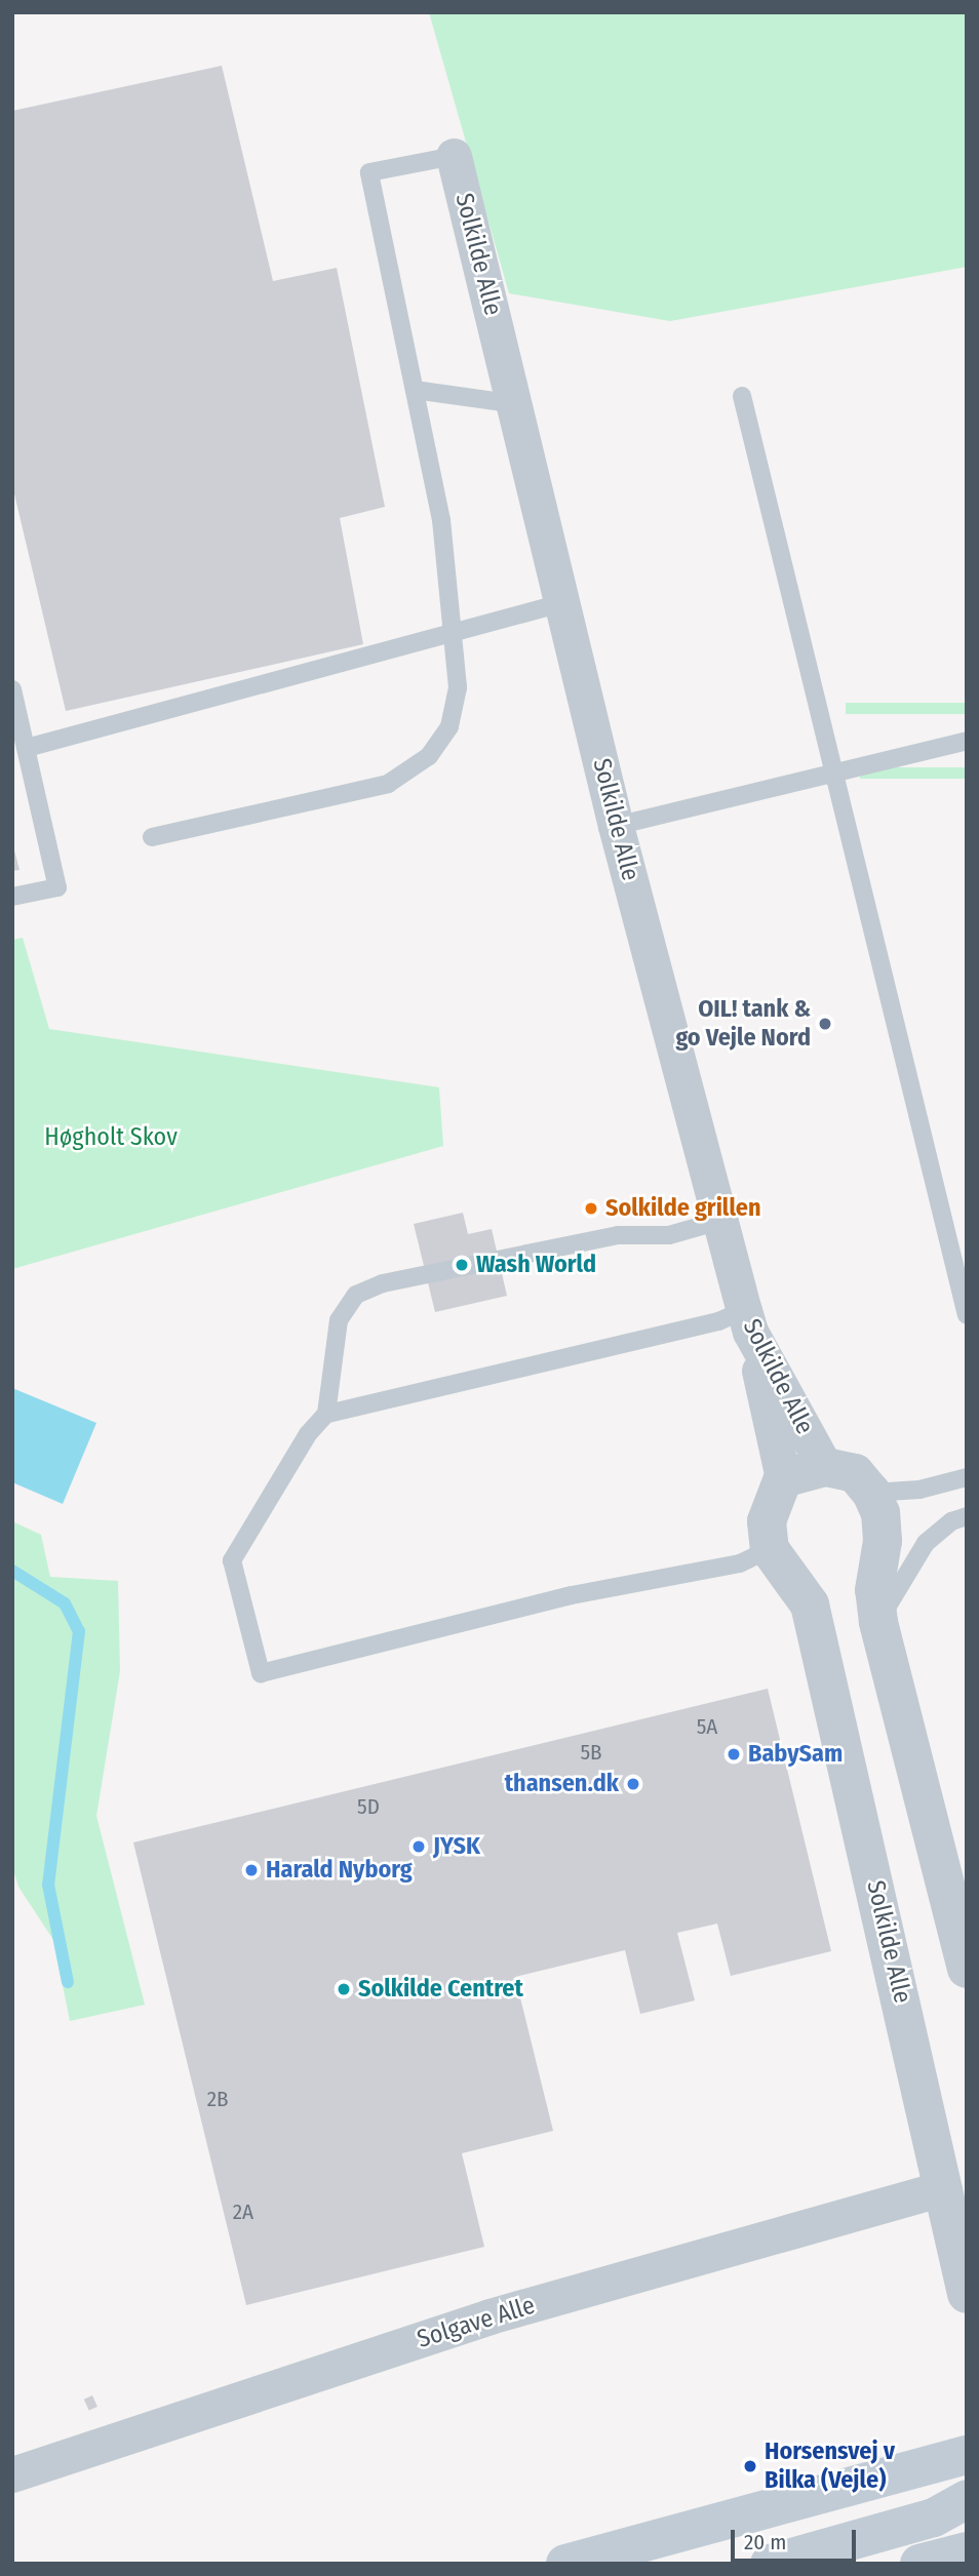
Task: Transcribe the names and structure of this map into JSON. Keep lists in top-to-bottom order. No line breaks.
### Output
{"streets":{"street":["Solkilde Alle","Solgave Alle"]},"crossings":[["Solkilde Alle","Solgave Alle"]],"parks":["Høgholt Skov"],"places":["OIL! tank & go Vejle Nord","Solkilde grillen","Wash World","BabySam","thansen.dk","JYSK","Harald Nyborg","Solkilde Centret","Horsensvej v Bilka (Vejle)"],"house_numbers":["5A","5B","5D","2B","2A"],"scale_bar":"20 m"}
